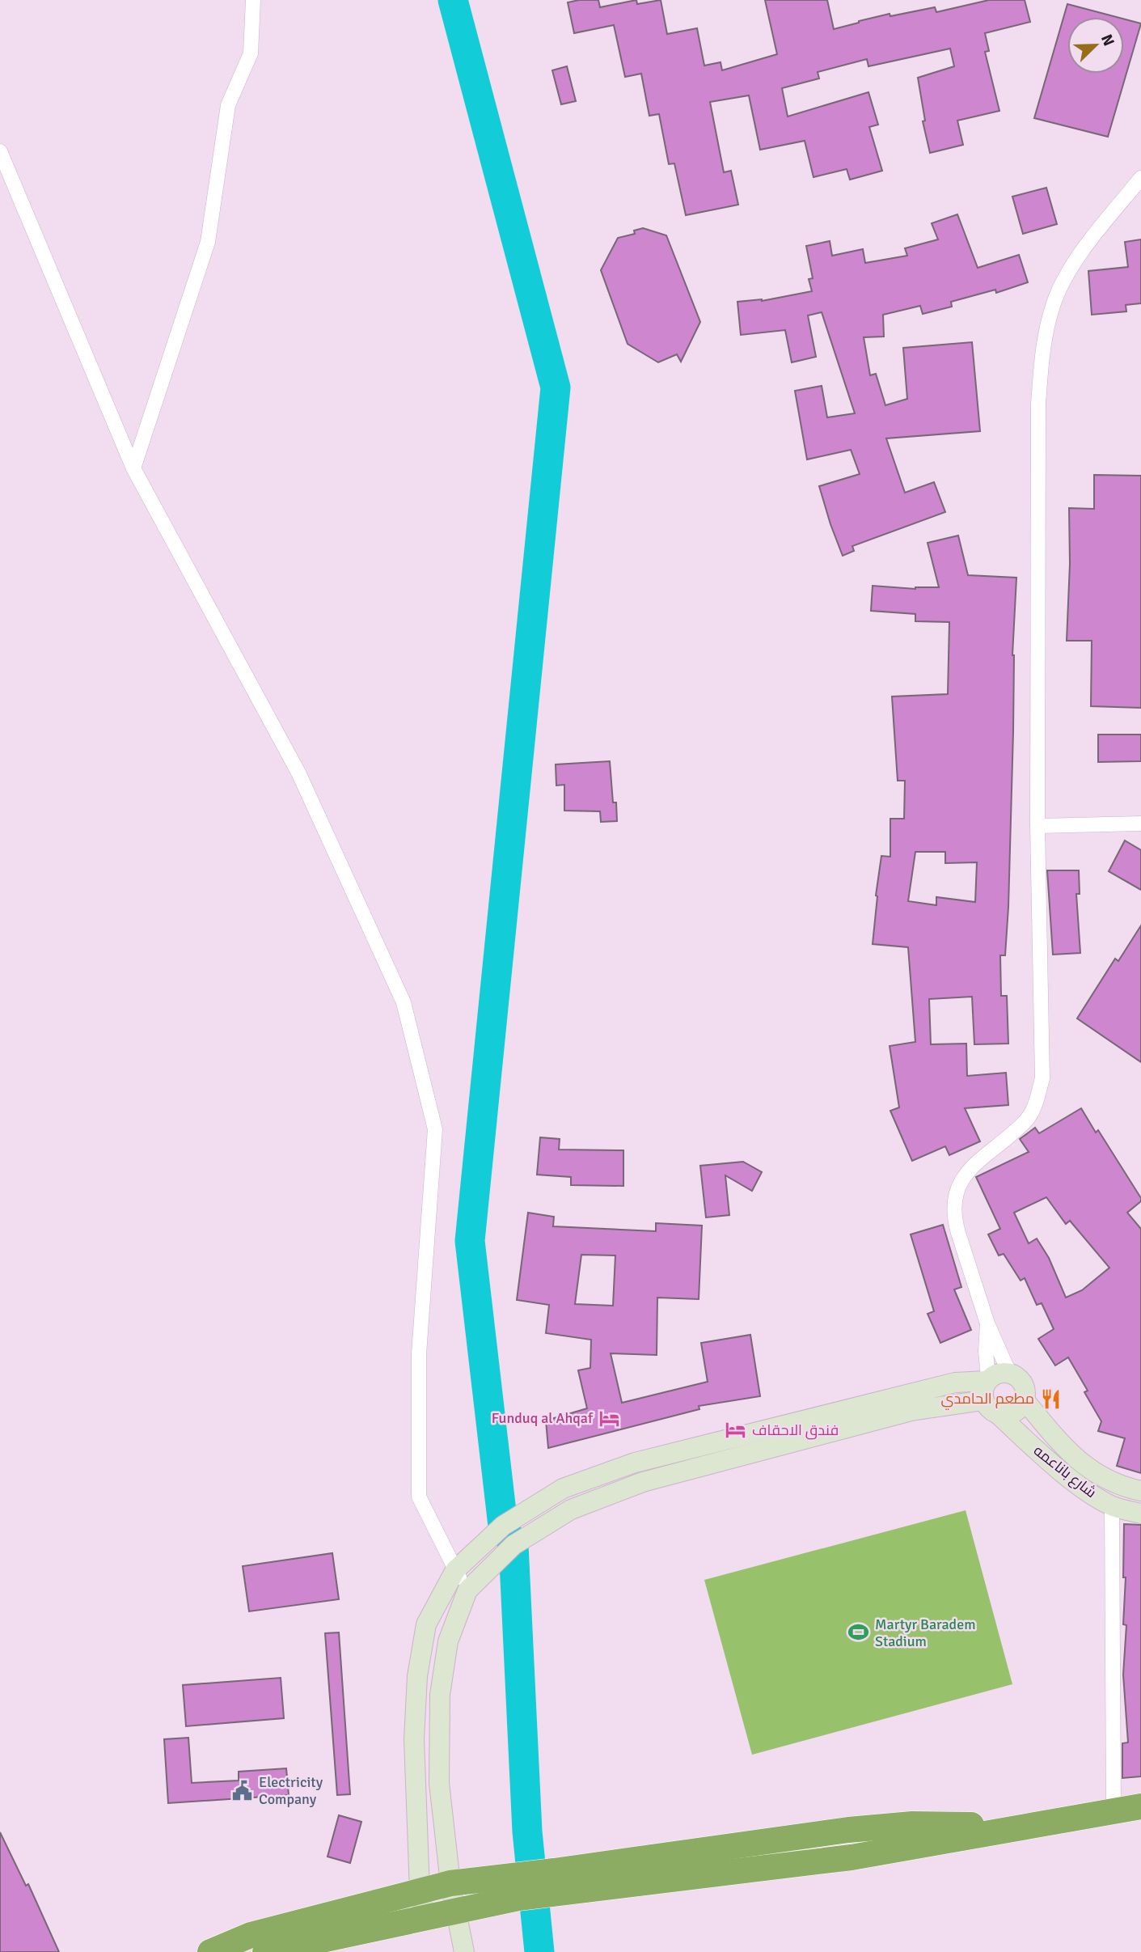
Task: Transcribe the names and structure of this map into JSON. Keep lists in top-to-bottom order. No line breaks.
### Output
{"streets":{"street":["شارع باناعمه"]},"places":{"restaurant":["مطعم الحامدي"],"hotel":["Funduq al Ahqaf","فندق الاحقاف"],"sports":["Martyr Baradem Stadium"],"public building":["Electricity Company"]},"north":"top right"}
